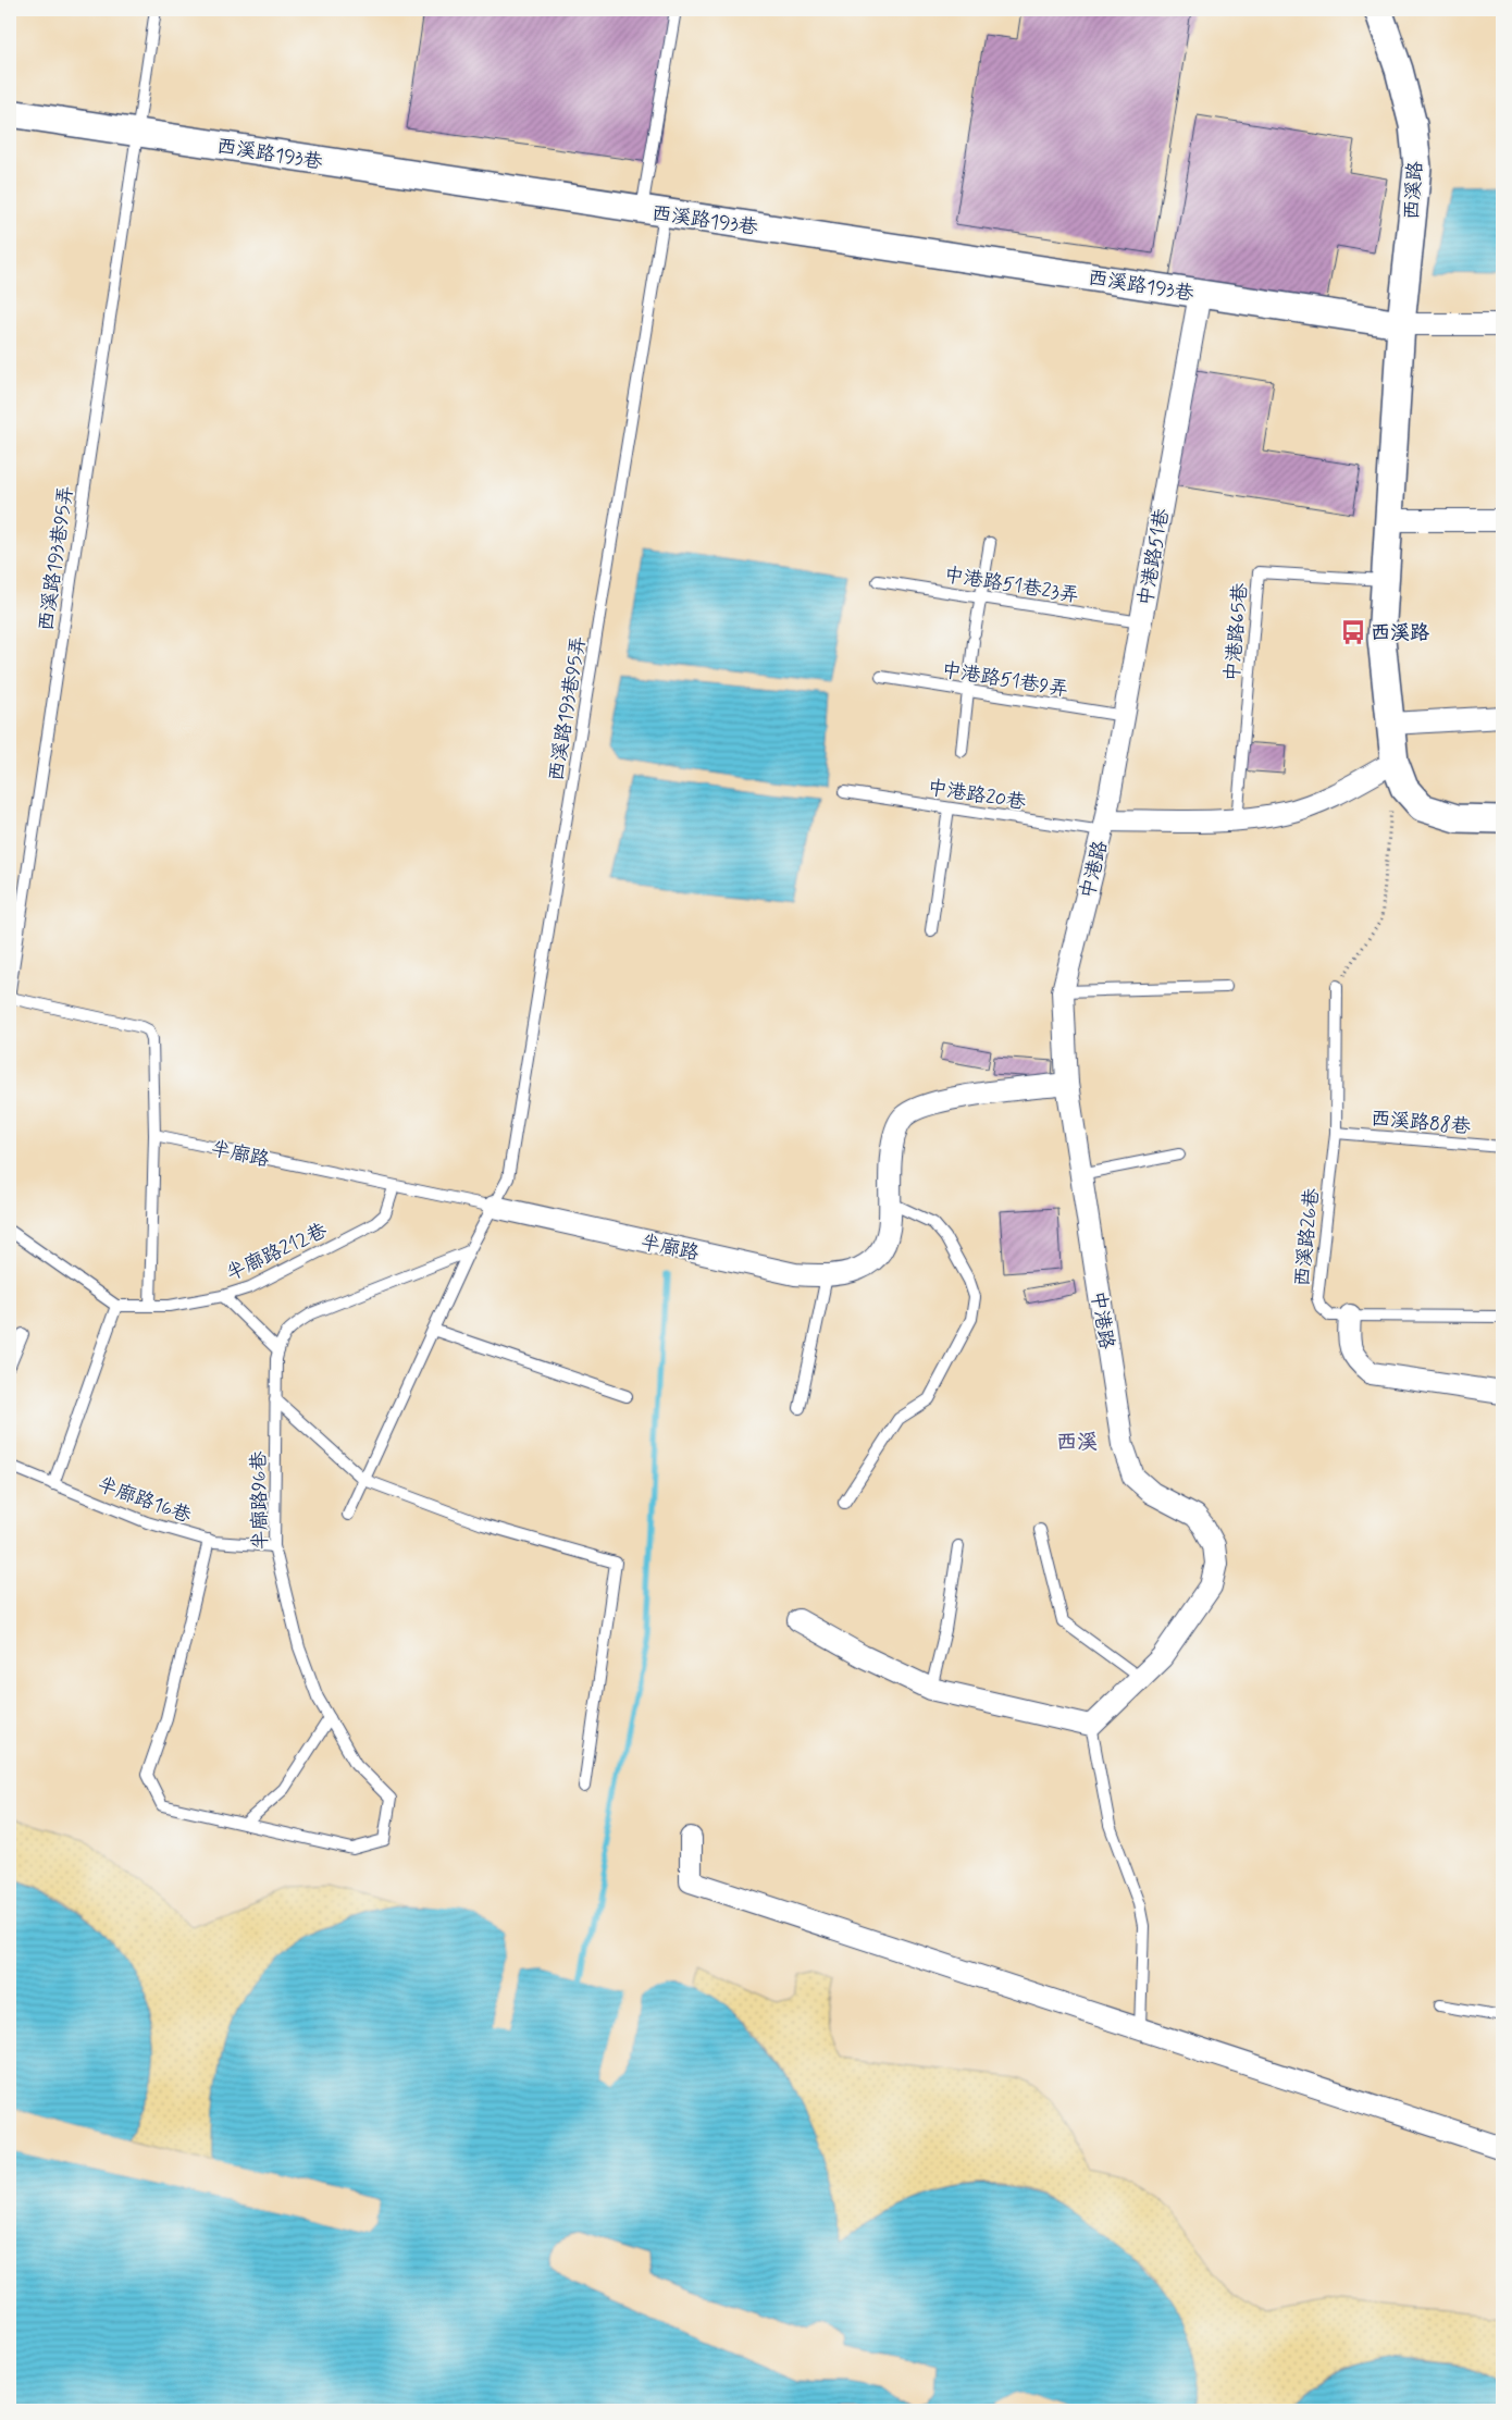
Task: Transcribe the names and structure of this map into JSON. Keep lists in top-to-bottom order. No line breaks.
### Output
{"streets":{"street":["西溪路193巷","西溪路","中港路51巷","中港路","半廍路"],"lane":["西溪路193巷95弄","中港路51巷23弄","中港路65巷","中港路51巷9弄","中港路20巷","西溪路88巷","西溪路26巷","半廍路212巷","半廍路16巷","半廍路96巷"]},"crossings":[["西溪路193巷","西溪路"],["西溪路193巷","中港路51巷"],["西溪路193巷","西溪路193巷95弄"],["西溪路","中港路65巷"],["西溪路","中港路"],["中港路51巷","中港路51巷23弄"],["中港路51巷","中港路51巷9弄"],["中港路51巷","中港路20巷"],["中港路51巷","中港路"],["西溪路193巷95弄","半廍路"],["中港路65巷","中港路"],["中港路20巷","中港路"],["中港路","半廍路"],["西溪路88巷","西溪路26巷"],["半廍路","半廍路212巷"],["半廍路16巷","半廍路96巷"]],"districts":["西溪"],"places":{"bus stop":["西溪路"]}}
